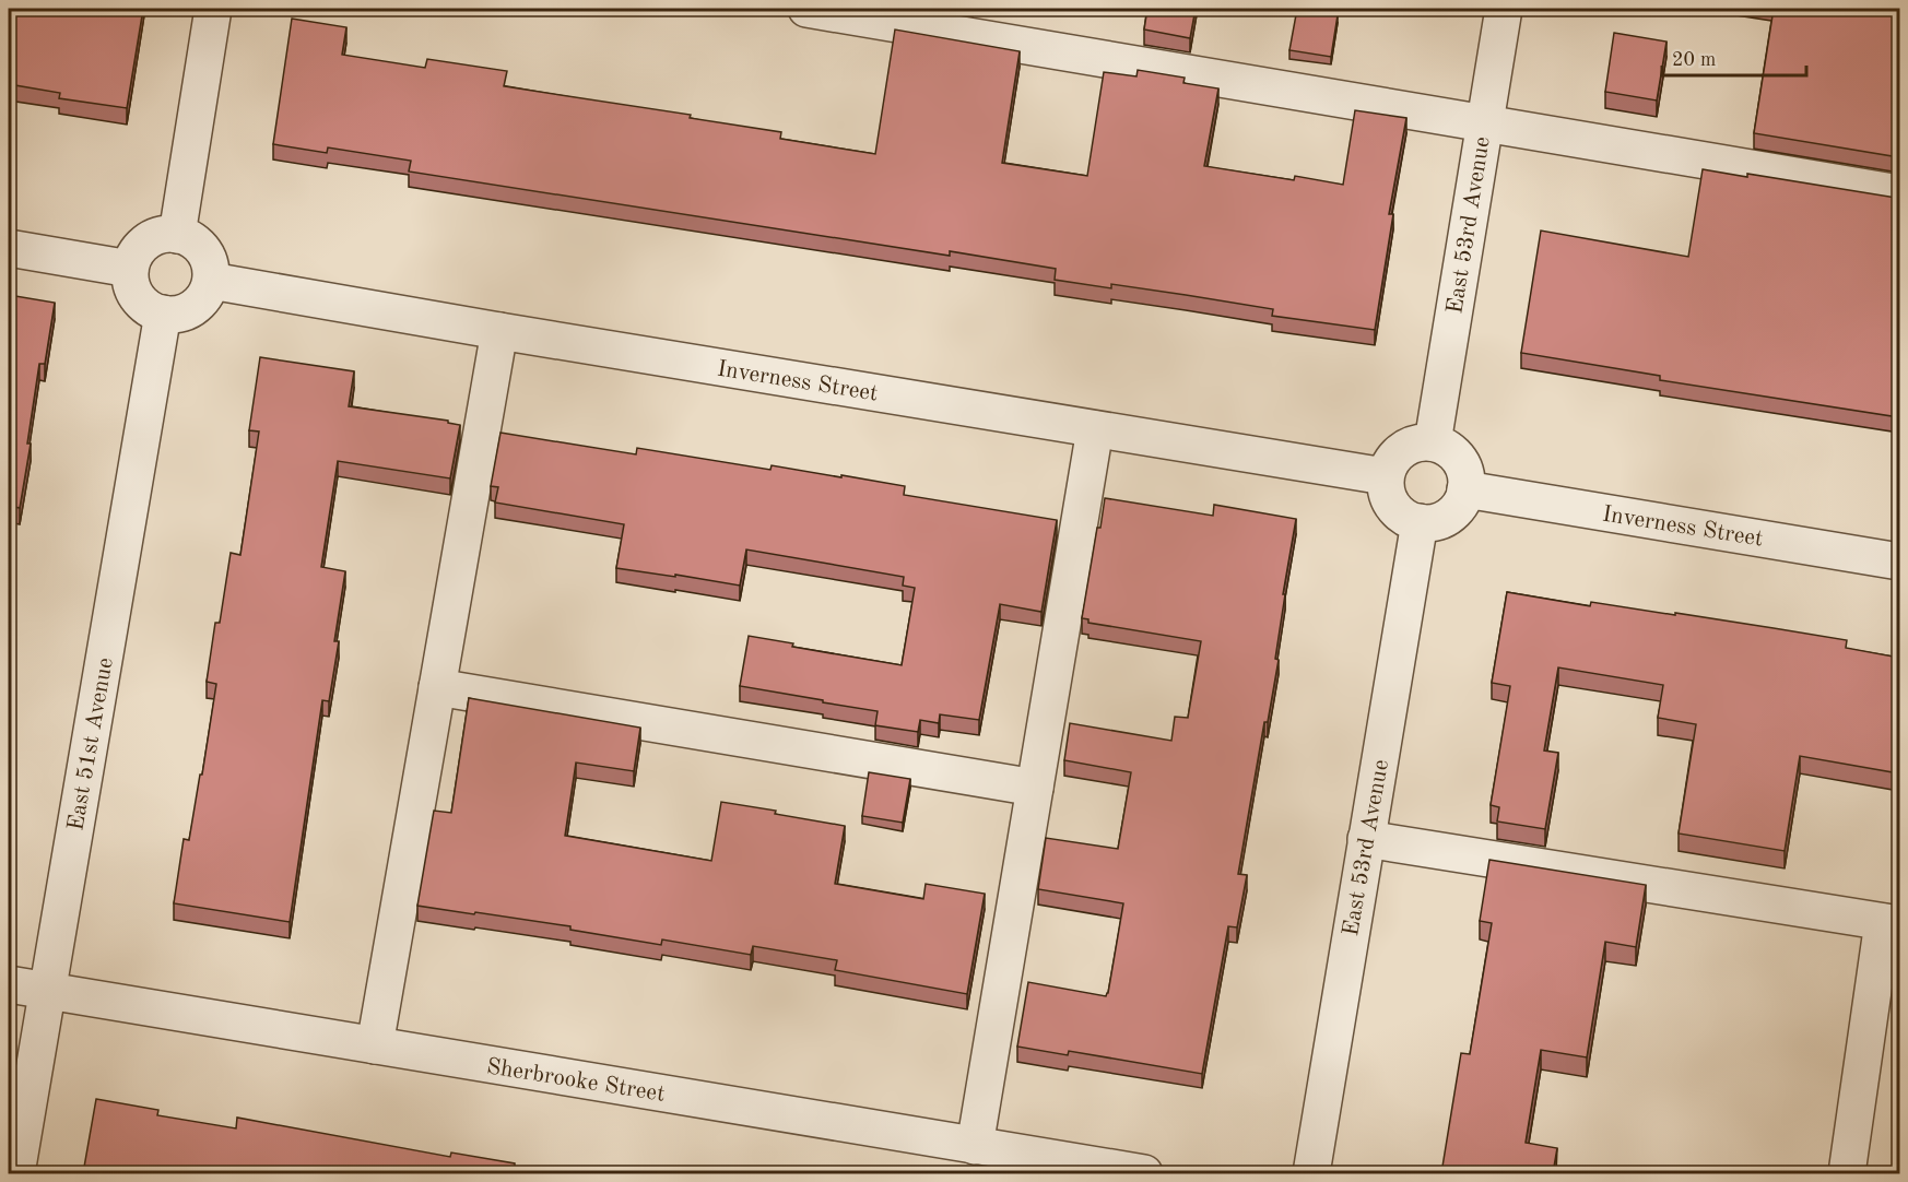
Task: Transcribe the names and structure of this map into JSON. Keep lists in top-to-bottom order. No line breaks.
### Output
{"streets":{"street":["East 53rd Avenue","Inverness Street","East 51st Avenue","Sherbrooke Street"]},"crossings":[["East 53rd Avenue","Inverness Street"],["Inverness Street","East 51st Avenue"],["East 51st Avenue","Sherbrooke Street"]],"scale_bar":"20 m"}
